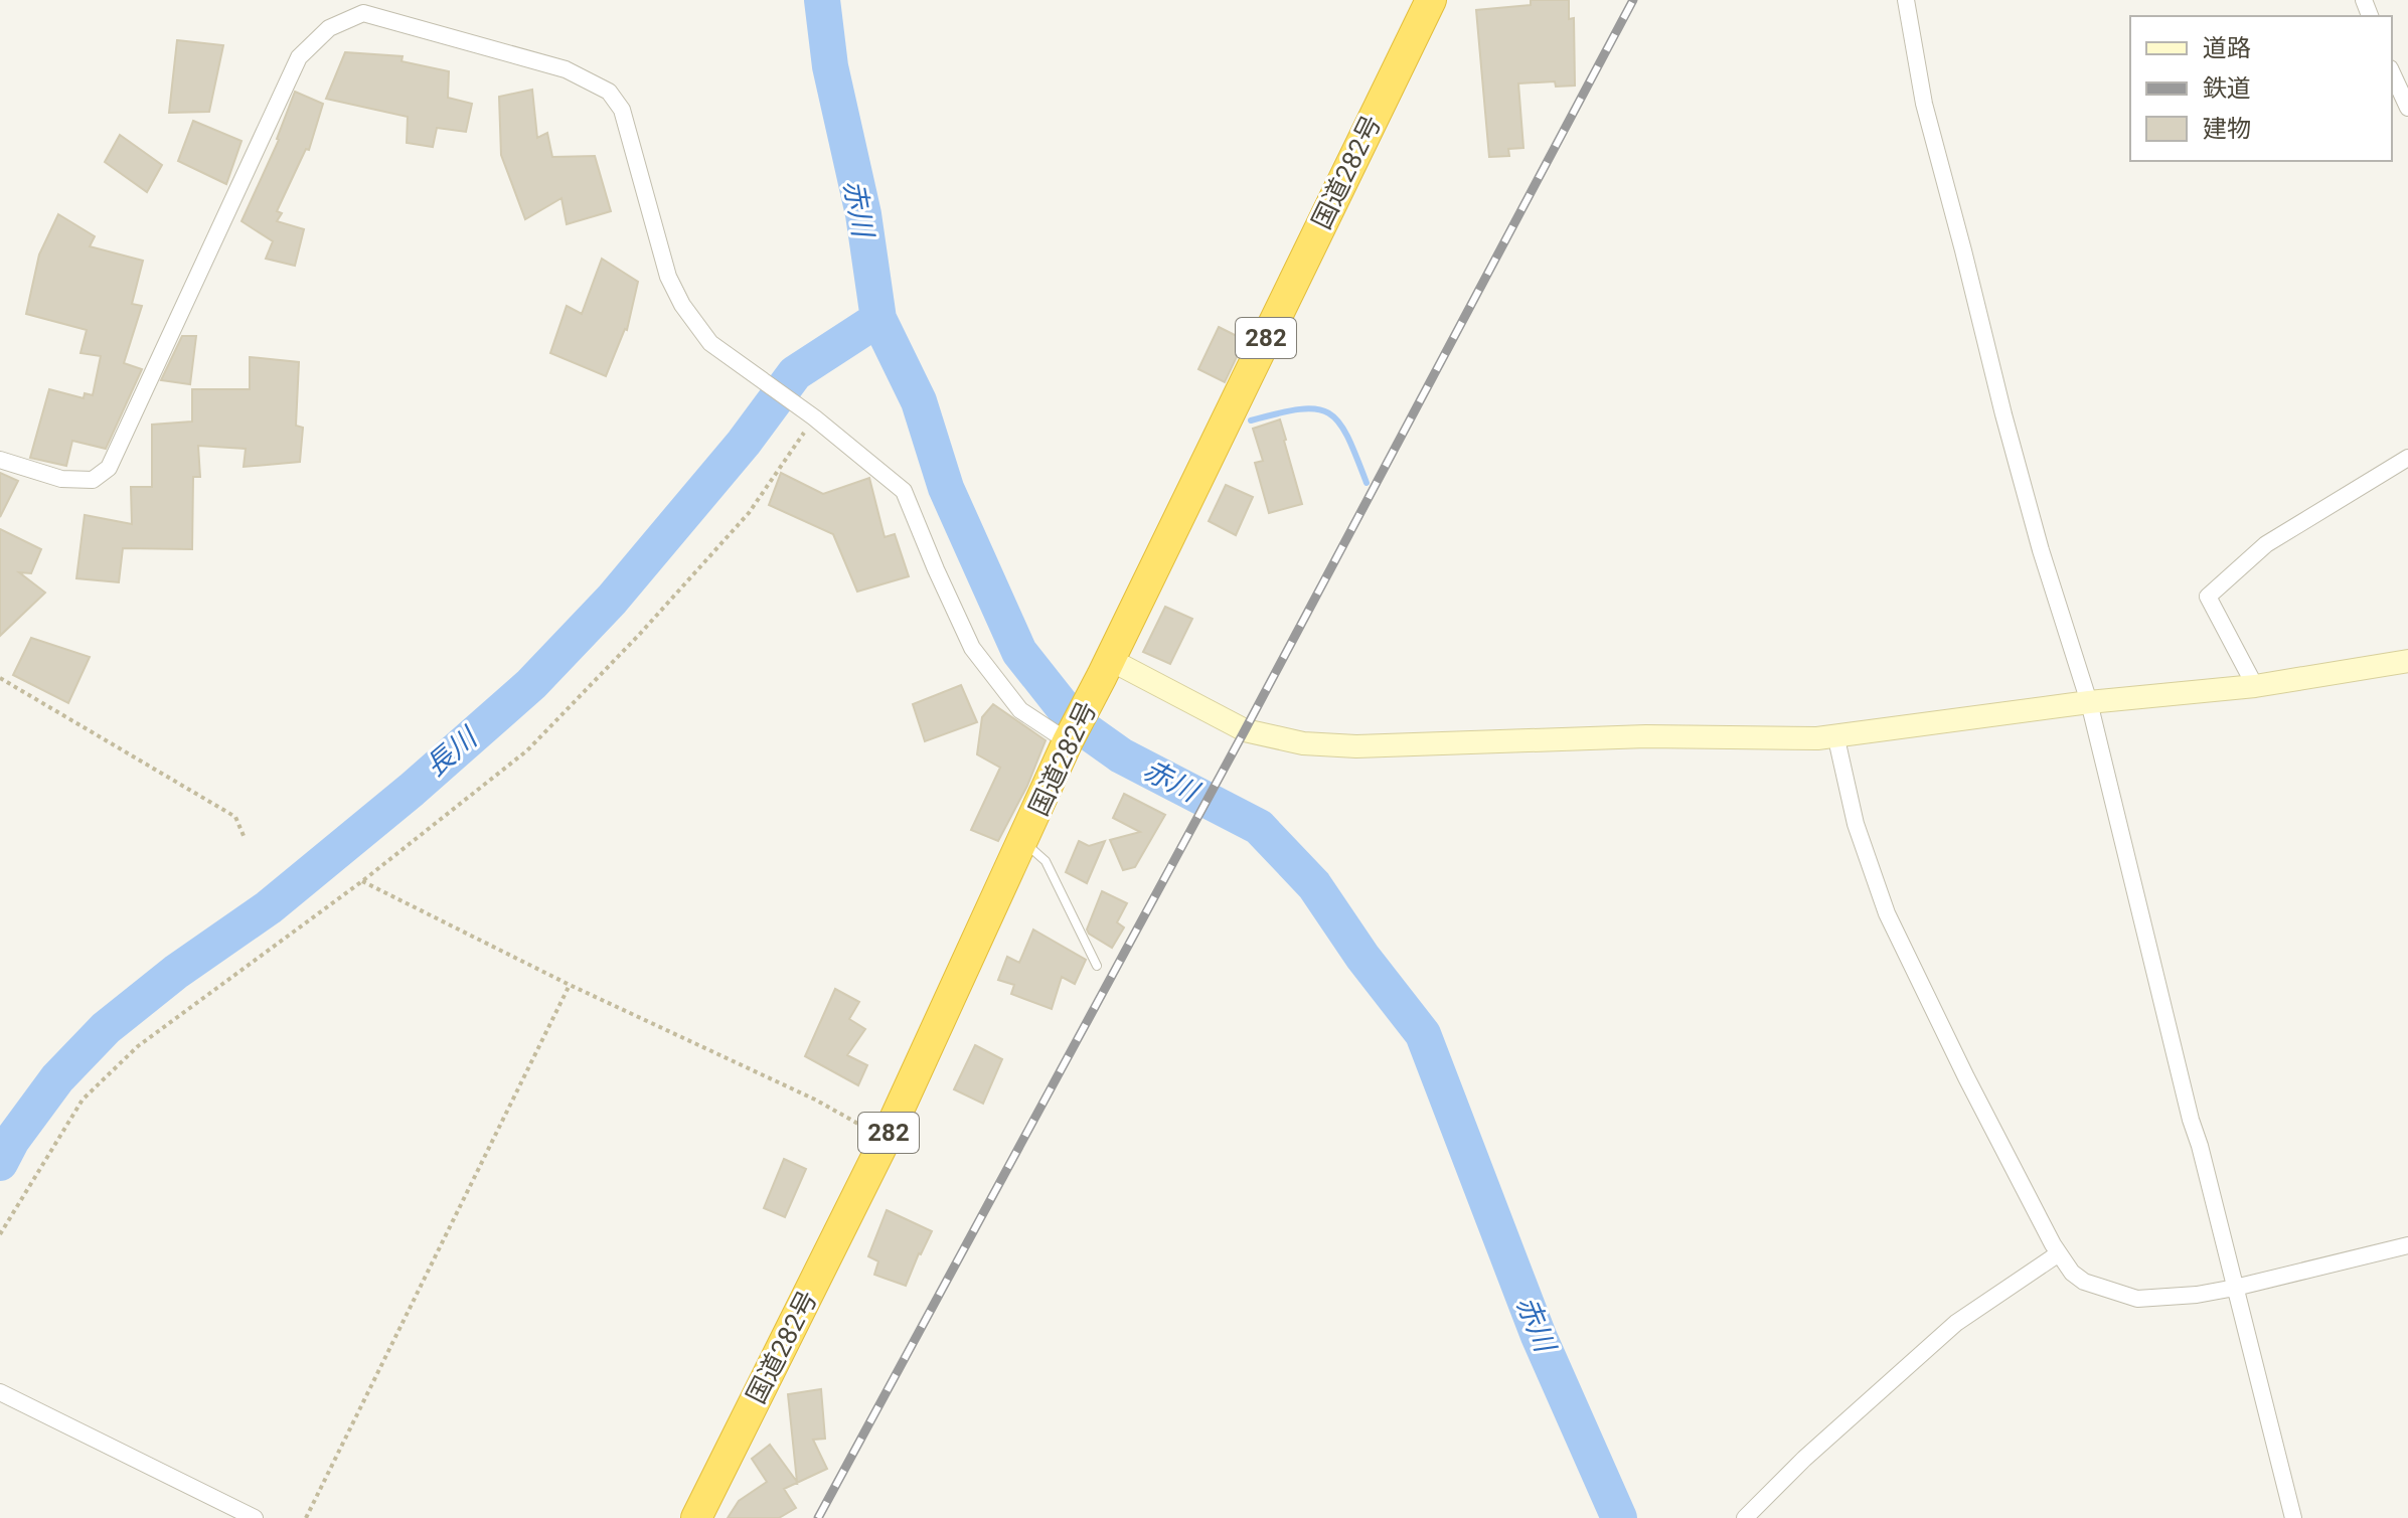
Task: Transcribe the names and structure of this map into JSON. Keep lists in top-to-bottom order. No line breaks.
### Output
{"streets":{"highway":["国道282号","282"]},"water":["赤川","長川"],"legend":["道路","鉄道","建物"]}
